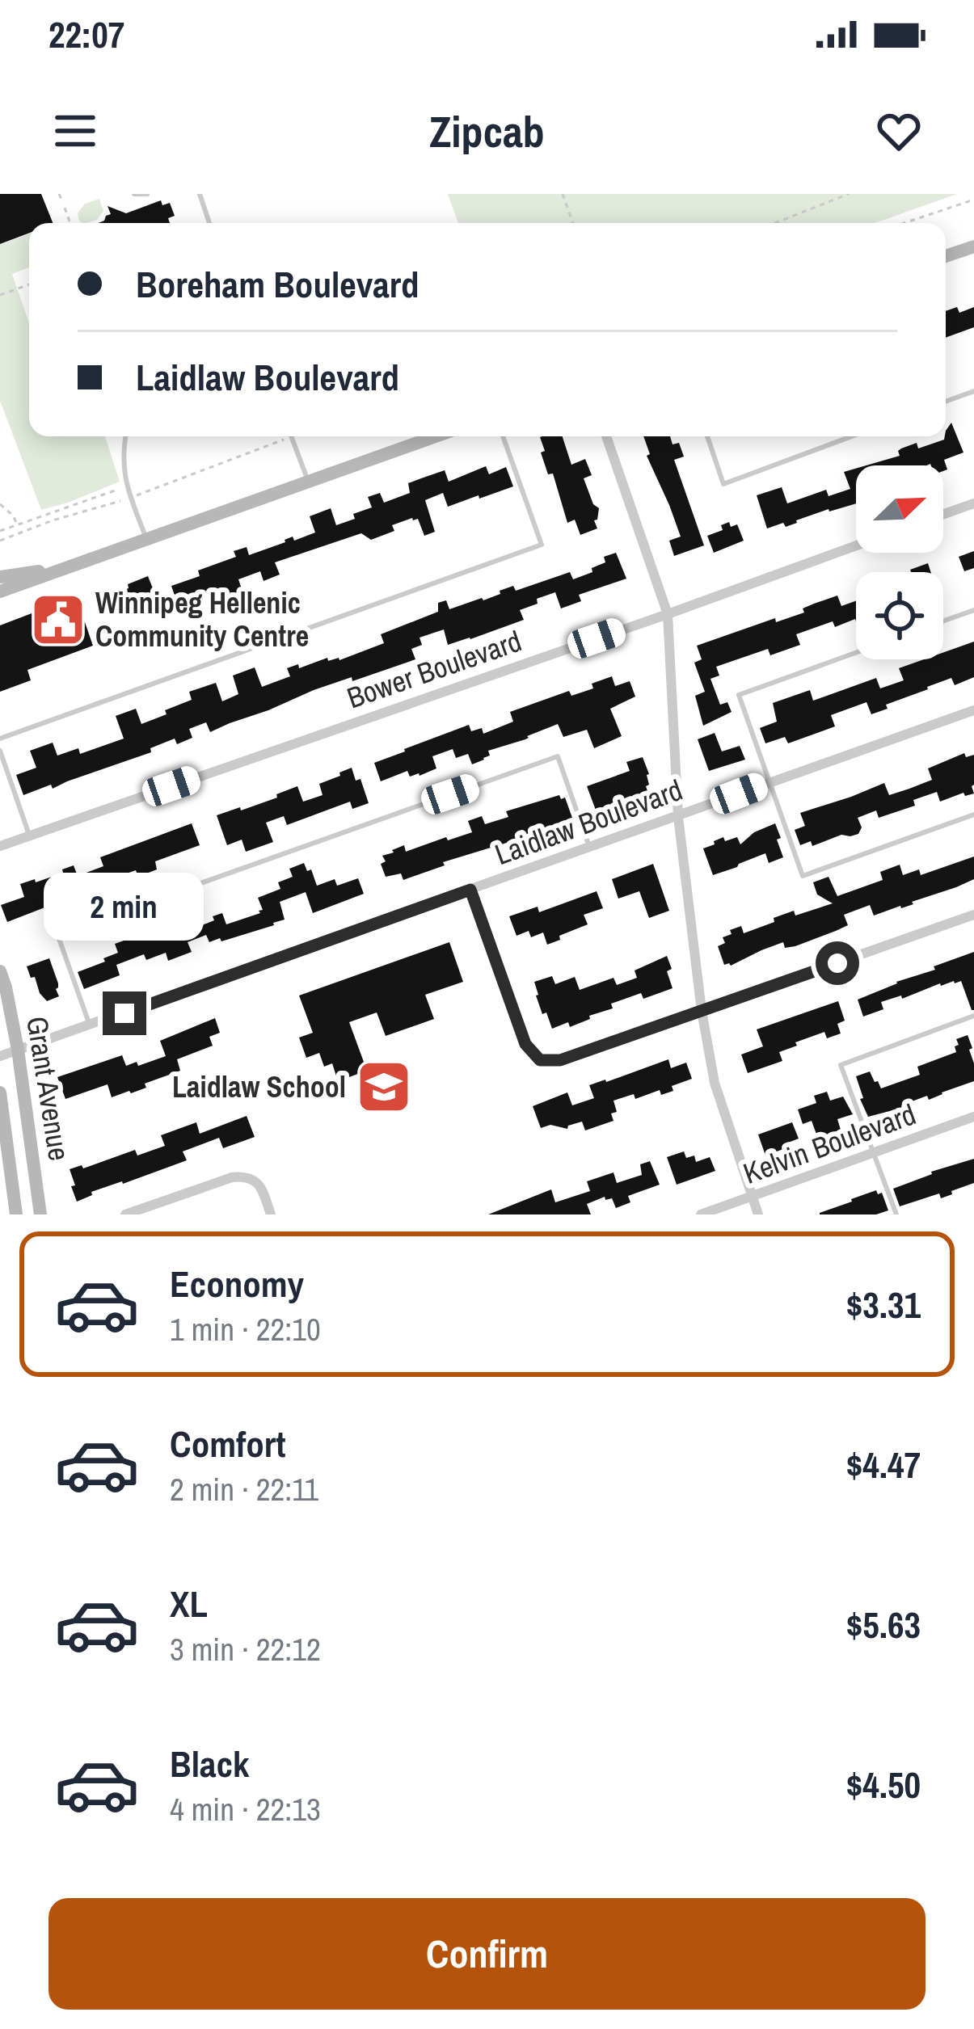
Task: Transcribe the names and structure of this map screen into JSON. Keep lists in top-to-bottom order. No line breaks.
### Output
{"streets":{"street":["Bower Boulevard","Laidlaw Boulevard","Grant Avenue","Kelvin Boulevard"]},"crossings":[["Laidlaw Boulevard","Grant Avenue"]],"places":{"public building":["Winnipeg Hellenic Community Centre"],"school or university":["Laidlaw School"]},"north":"top right","page":{"status":"22:07","header":"Zipcab","banner":["Boreham Boulevard","Laidlaw Boulevard"],"bubble":"2 min","list":[{"name":"Economy","note":"1 min · 22:10","value":"$3.31"},{"name":"Comfort","note":"2 min · 22:11","value":"$4.47"},{"name":"XL","note":"3 min · 22:12","value":"$5.63"},{"name":"Black","note":"4 min · 22:13","value":"$4.50"}],"buttons":"Confirm"}}
